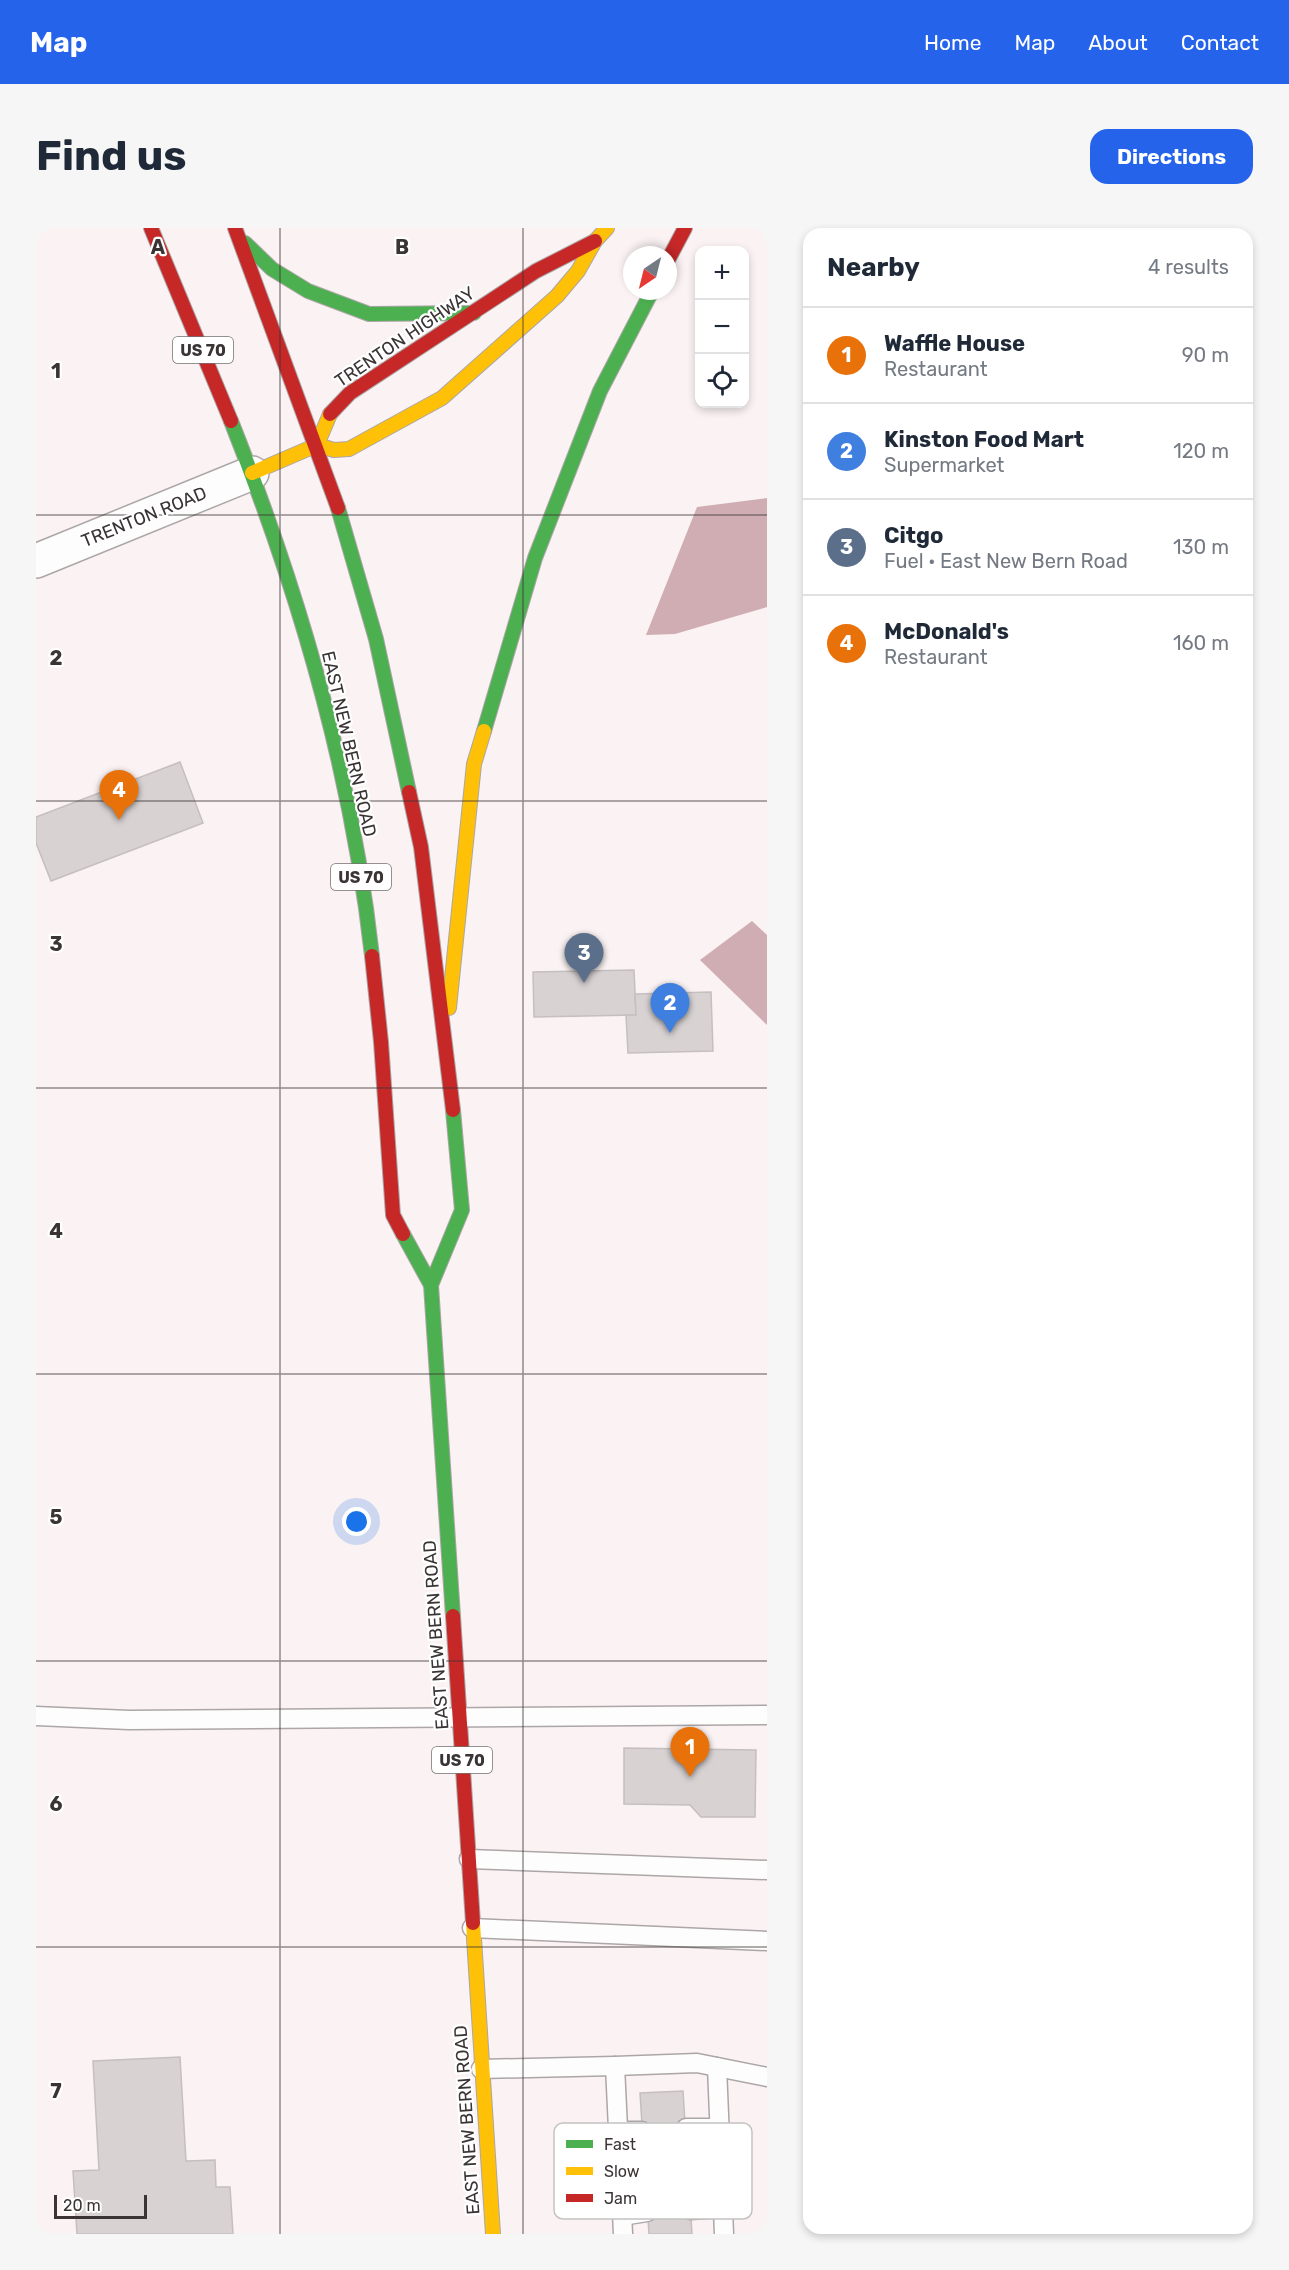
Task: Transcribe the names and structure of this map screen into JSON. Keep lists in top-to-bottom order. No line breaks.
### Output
{"streets":{"main road":["TRENTON HIGHWAY","US 70","EAST NEW BERN ROAD"],"street":["TRENTON ROAD"]},"crossings":[["TRENTON HIGHWAY","EAST NEW BERN ROAD"],["TRENTON ROAD","EAST NEW BERN ROAD"]],"legend":["Fast","Slow","Jam"],"scale_bar":"20 m","north":"bottom left","page":{"header":"Map","nav":["Home","Map","About","Contact"],"buttons":"Directions","title":"Find us","heading":["Nearby","4 results"],"map_buttons":["+","−"],"list":[{"mark":"1","name":"Waffle House","note":"Restaurant","value":"90 m"},{"mark":"2","name":"Kinston Food Mart","note":"Supermarket","value":"120 m"},{"mark":"3","name":"Citgo","note":"Fuel · East New Bern Road","value":"130 m"},{"mark":"4","name":"McDonald's","note":"Restaurant","value":"160 m"}],"pins":["4","3","2","1"],"scale":"20 m"},"grid":{"columns":["A","B"],"rows":["1","2","3","4","5","6","7"]}}
